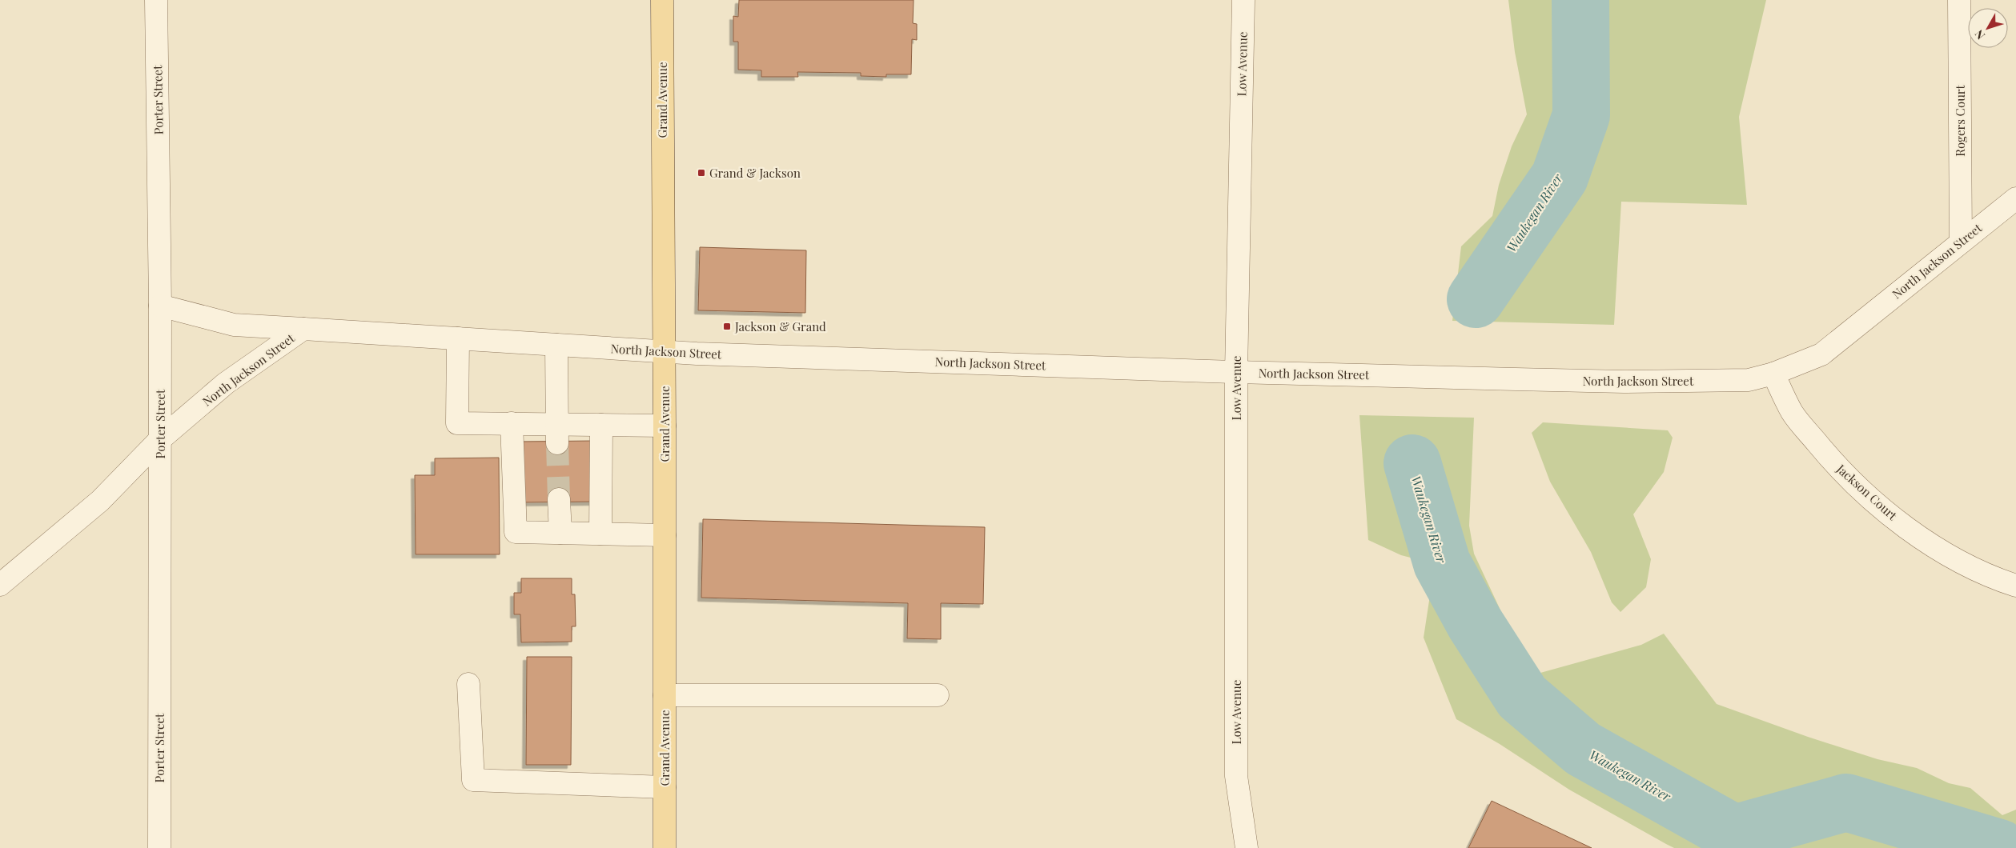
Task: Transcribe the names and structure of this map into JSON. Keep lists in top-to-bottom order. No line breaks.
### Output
{"streets":{"main road":["Grand Avenue"],"street":["Low Avenue","Porter Street","Rogers Court","North Jackson Street","Jackson Court"]},"crossings":[["Low Avenue","North Jackson Street"],["Porter Street","North Jackson Street"],["Grand Avenue","North Jackson Street"],["Rogers Court","North Jackson Street"],["North Jackson Street","Jackson Court"]],"water":["Waukegan River"],"places":{"transit":["Grand & Jackson","Jackson & Grand"]},"north":"bottom left"}
